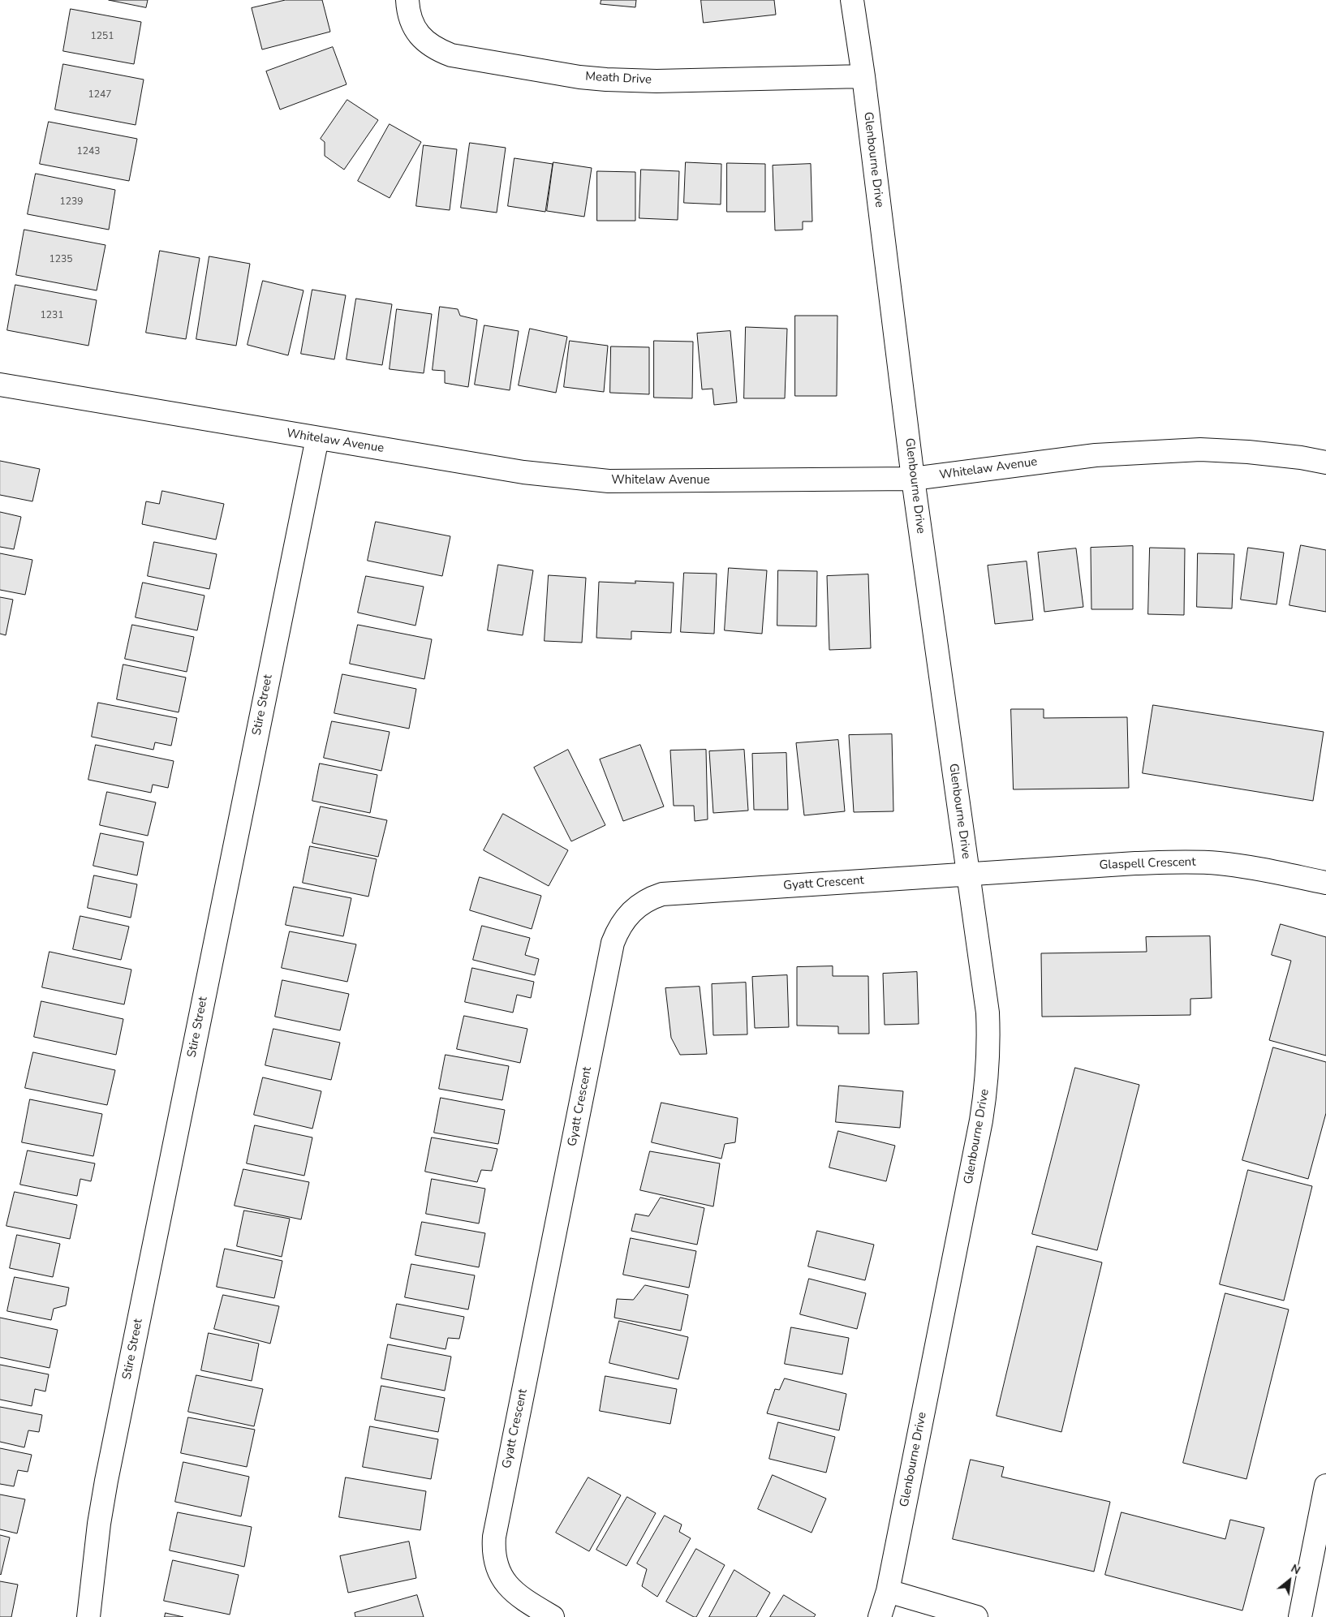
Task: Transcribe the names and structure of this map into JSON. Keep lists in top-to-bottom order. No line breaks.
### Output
{"streets":{"street":["Meath Drive","Glenbourne Drive","Whitelaw Avenue","Stire Street","Glaspell Crescent","Gyatt Crescent"]},"crossings":[["Meath Drive","Glenbourne Drive"],["Glenbourne Drive","Whitelaw Avenue"],["Glenbourne Drive","Glaspell Crescent"],["Glenbourne Drive","Gyatt Crescent"],["Whitelaw Avenue","Stire Street"],["Glaspell Crescent","Gyatt Crescent"]],"house_numbers":["1251","1247","1243","1239","1235","1231"],"north":"top right"}
